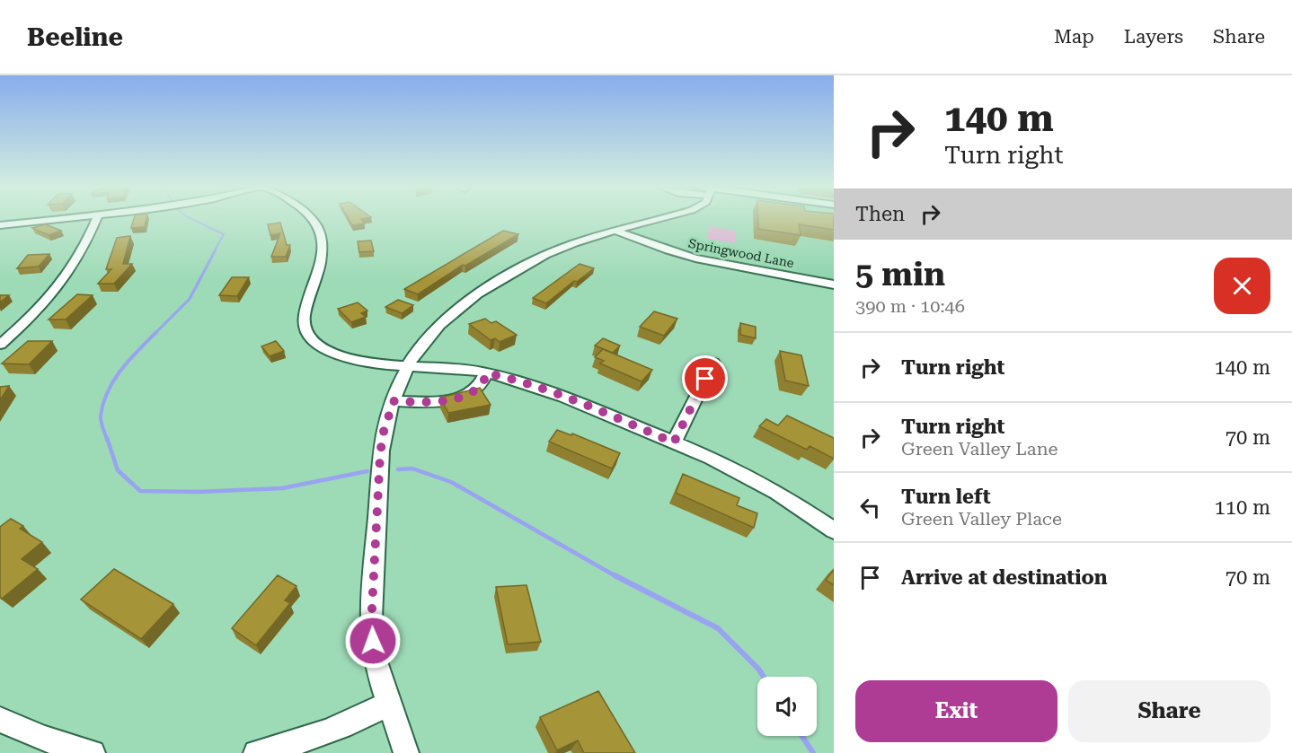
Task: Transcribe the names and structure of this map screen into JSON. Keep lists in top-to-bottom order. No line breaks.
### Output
{"streets":{"street":["Springwood Lane"]},"page":{"header":"Beeline","nav":["Map","Layers","Share"],"turn":["140 m","Turn right"],"then":"Then","heading":["5 min","390 m · 10:46"],"list":[{"name":"Turn right","value":"140 m"},{"name":"Turn right","note":"Green Valley Lane","value":"70 m"},{"name":"Turn left","note":"Green Valley Place","value":"110 m"},{"name":"Arrive at destination","value":"70 m"}],"buttons":["Exit","Share"]}}
